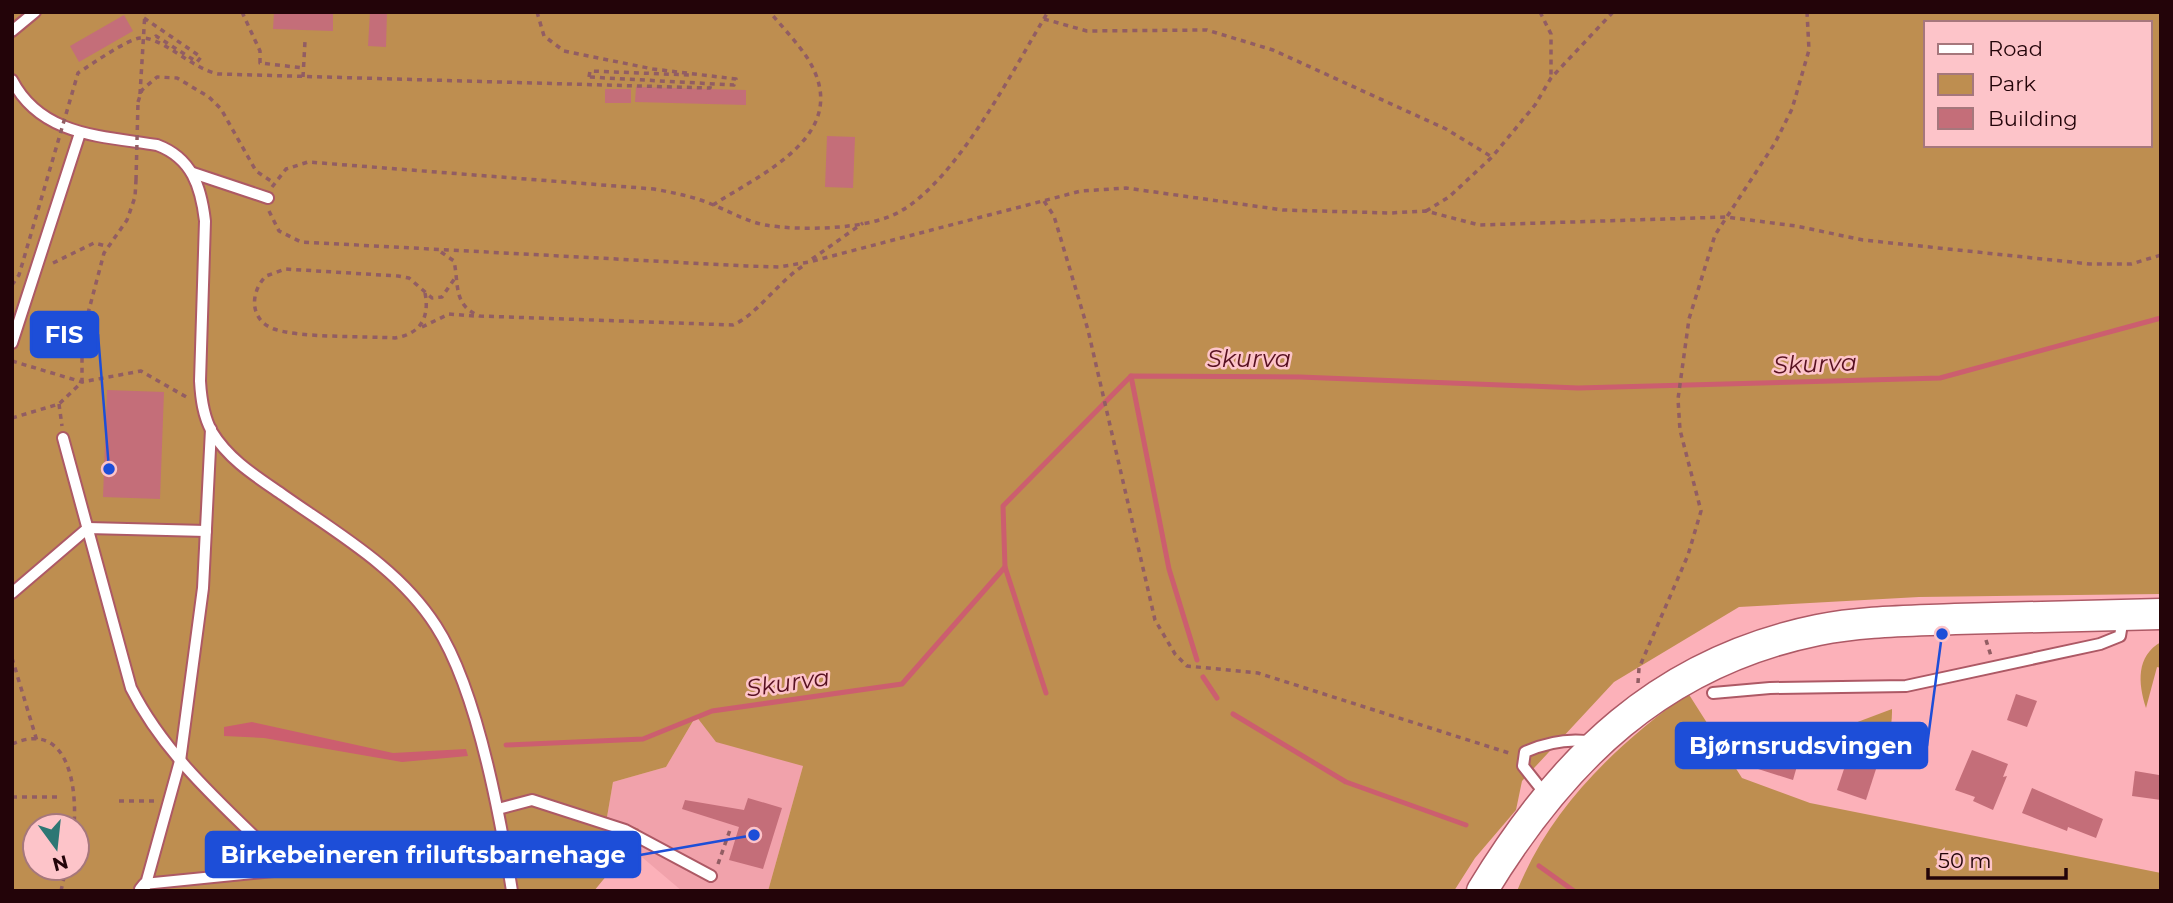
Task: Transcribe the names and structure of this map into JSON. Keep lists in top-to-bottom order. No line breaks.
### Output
{"water":["Skurva"],"places":["FIS","Bjørnsrudsvingen","Birkebeineren friluftsbarnehage"],"legend":["Road","Park","Building"],"scale_bar":"50 m","north":"bottom"}
